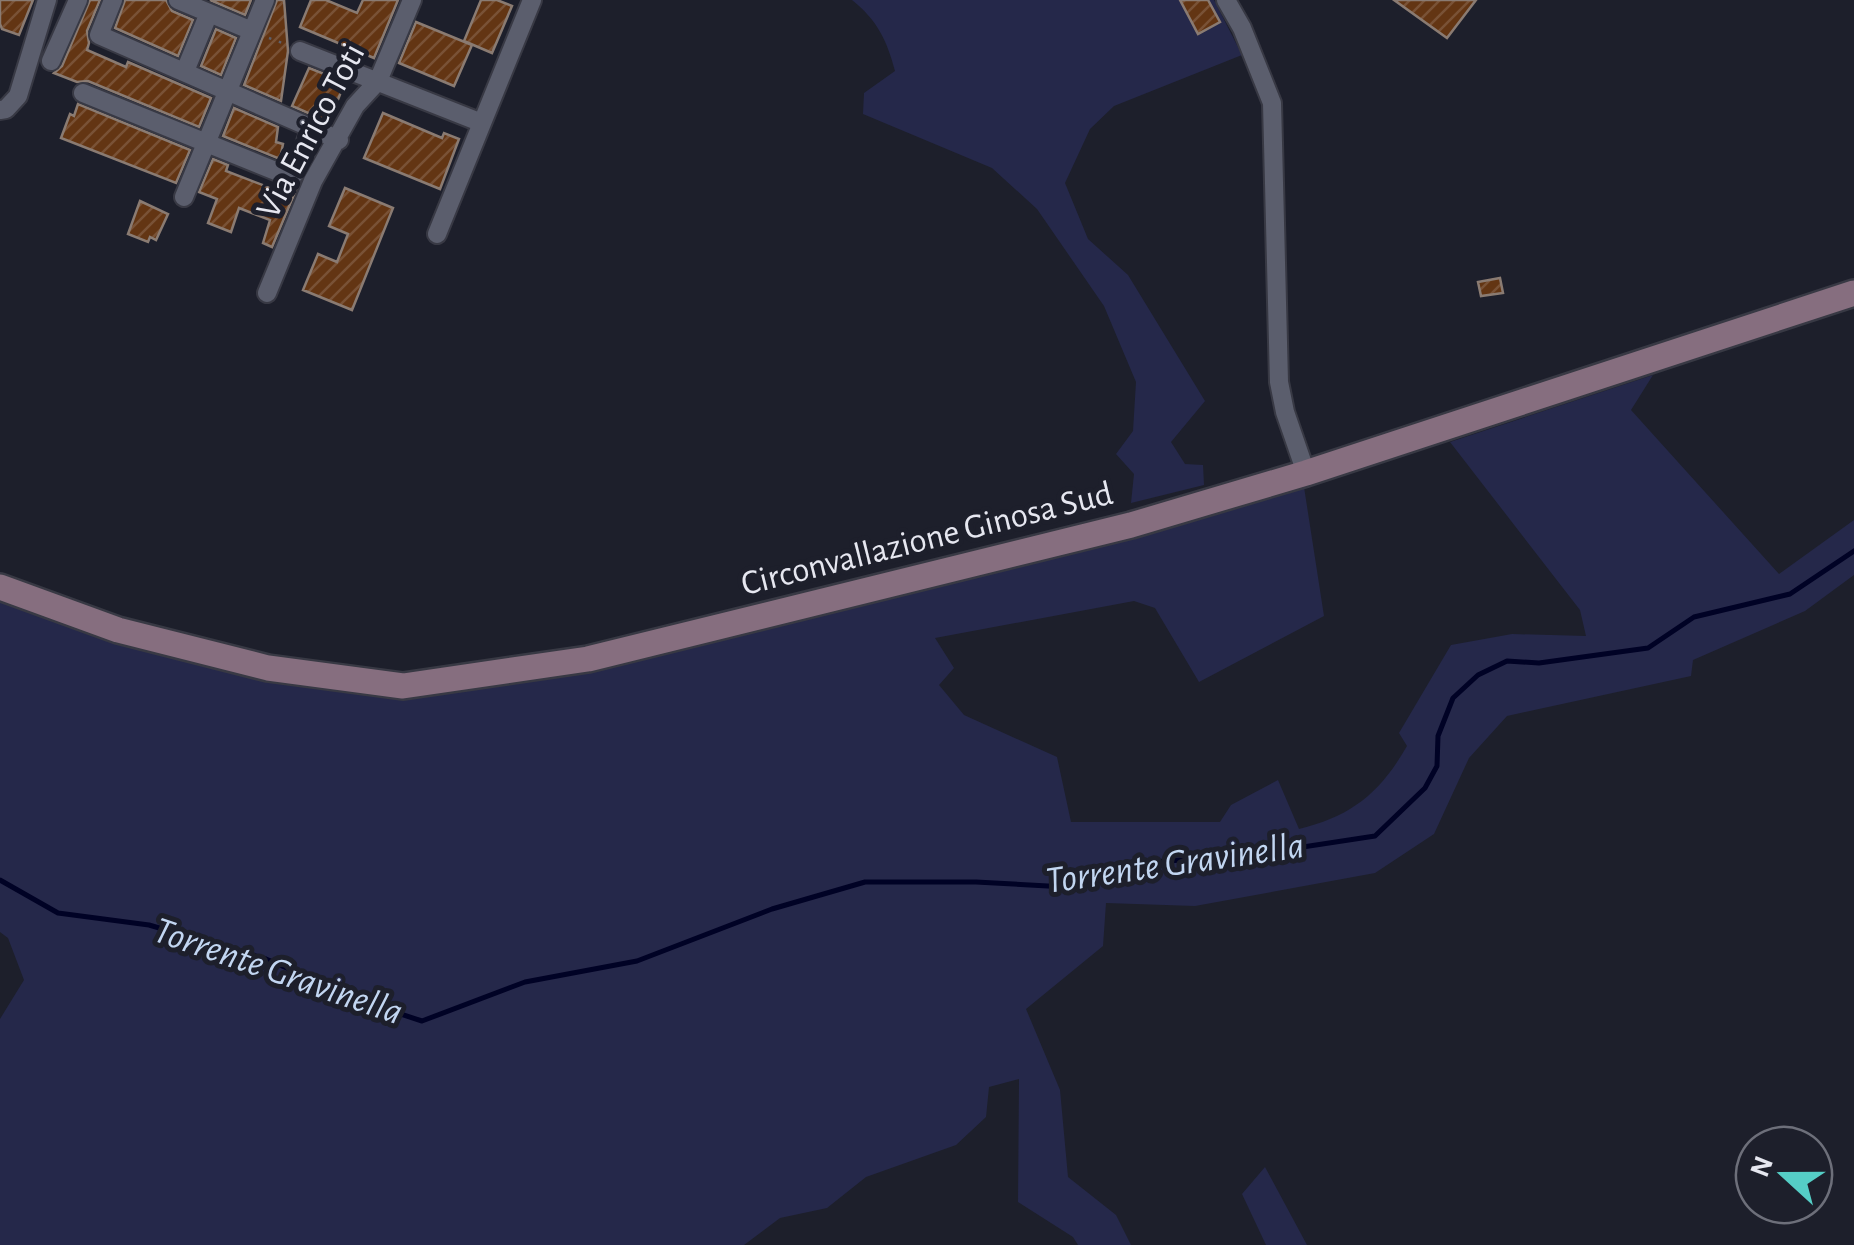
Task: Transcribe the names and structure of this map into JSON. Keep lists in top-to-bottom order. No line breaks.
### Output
{"streets":{"main road":["Circonvallazione Ginosa Sud"],"street":["Via Enrico Toti"]},"water":["Torrente Gravinella"],"north":"left"}
